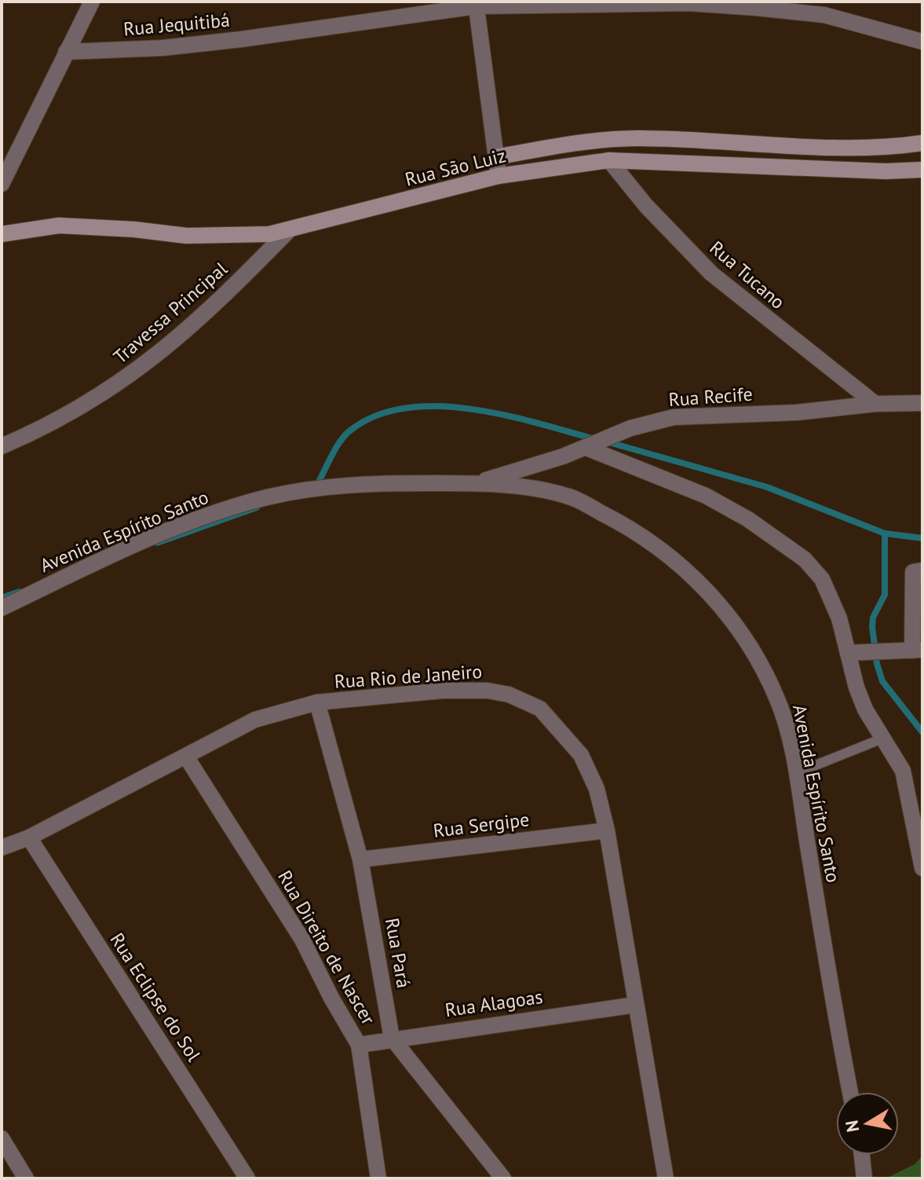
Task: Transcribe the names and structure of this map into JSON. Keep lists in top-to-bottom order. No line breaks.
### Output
{"streets":{"street":["Rua Jequitibá","Rua São Luiz","Rua Tucano","Travessa Principal","Rua Recife","Avenida Espírito Santo","Rua Rio de Janeiro","Rua Sergipe","Rua Direito de Nascer","Rua Pará","Rua Eclipse do Sol","Rua Alagoas"]},"crossings":[["Rua São Luiz","Rua Tucano"],["Rua São Luiz","Travessa Principal"],["Rua Tucano","Rua Recife"],["Rua Recife","Avenida Espírito Santo"],["Rua Rio de Janeiro","Rua Sergipe"],["Rua Rio de Janeiro","Rua Direito de Nascer"],["Rua Rio de Janeiro","Rua Pará"],["Rua Rio de Janeiro","Rua Eclipse do Sol"],["Rua Rio de Janeiro","Rua Alagoas"],["Rua Sergipe","Rua Pará"],["Rua Direito de Nascer","Rua Alagoas"],["Rua Pará","Rua Alagoas"]],"north":"left"}
